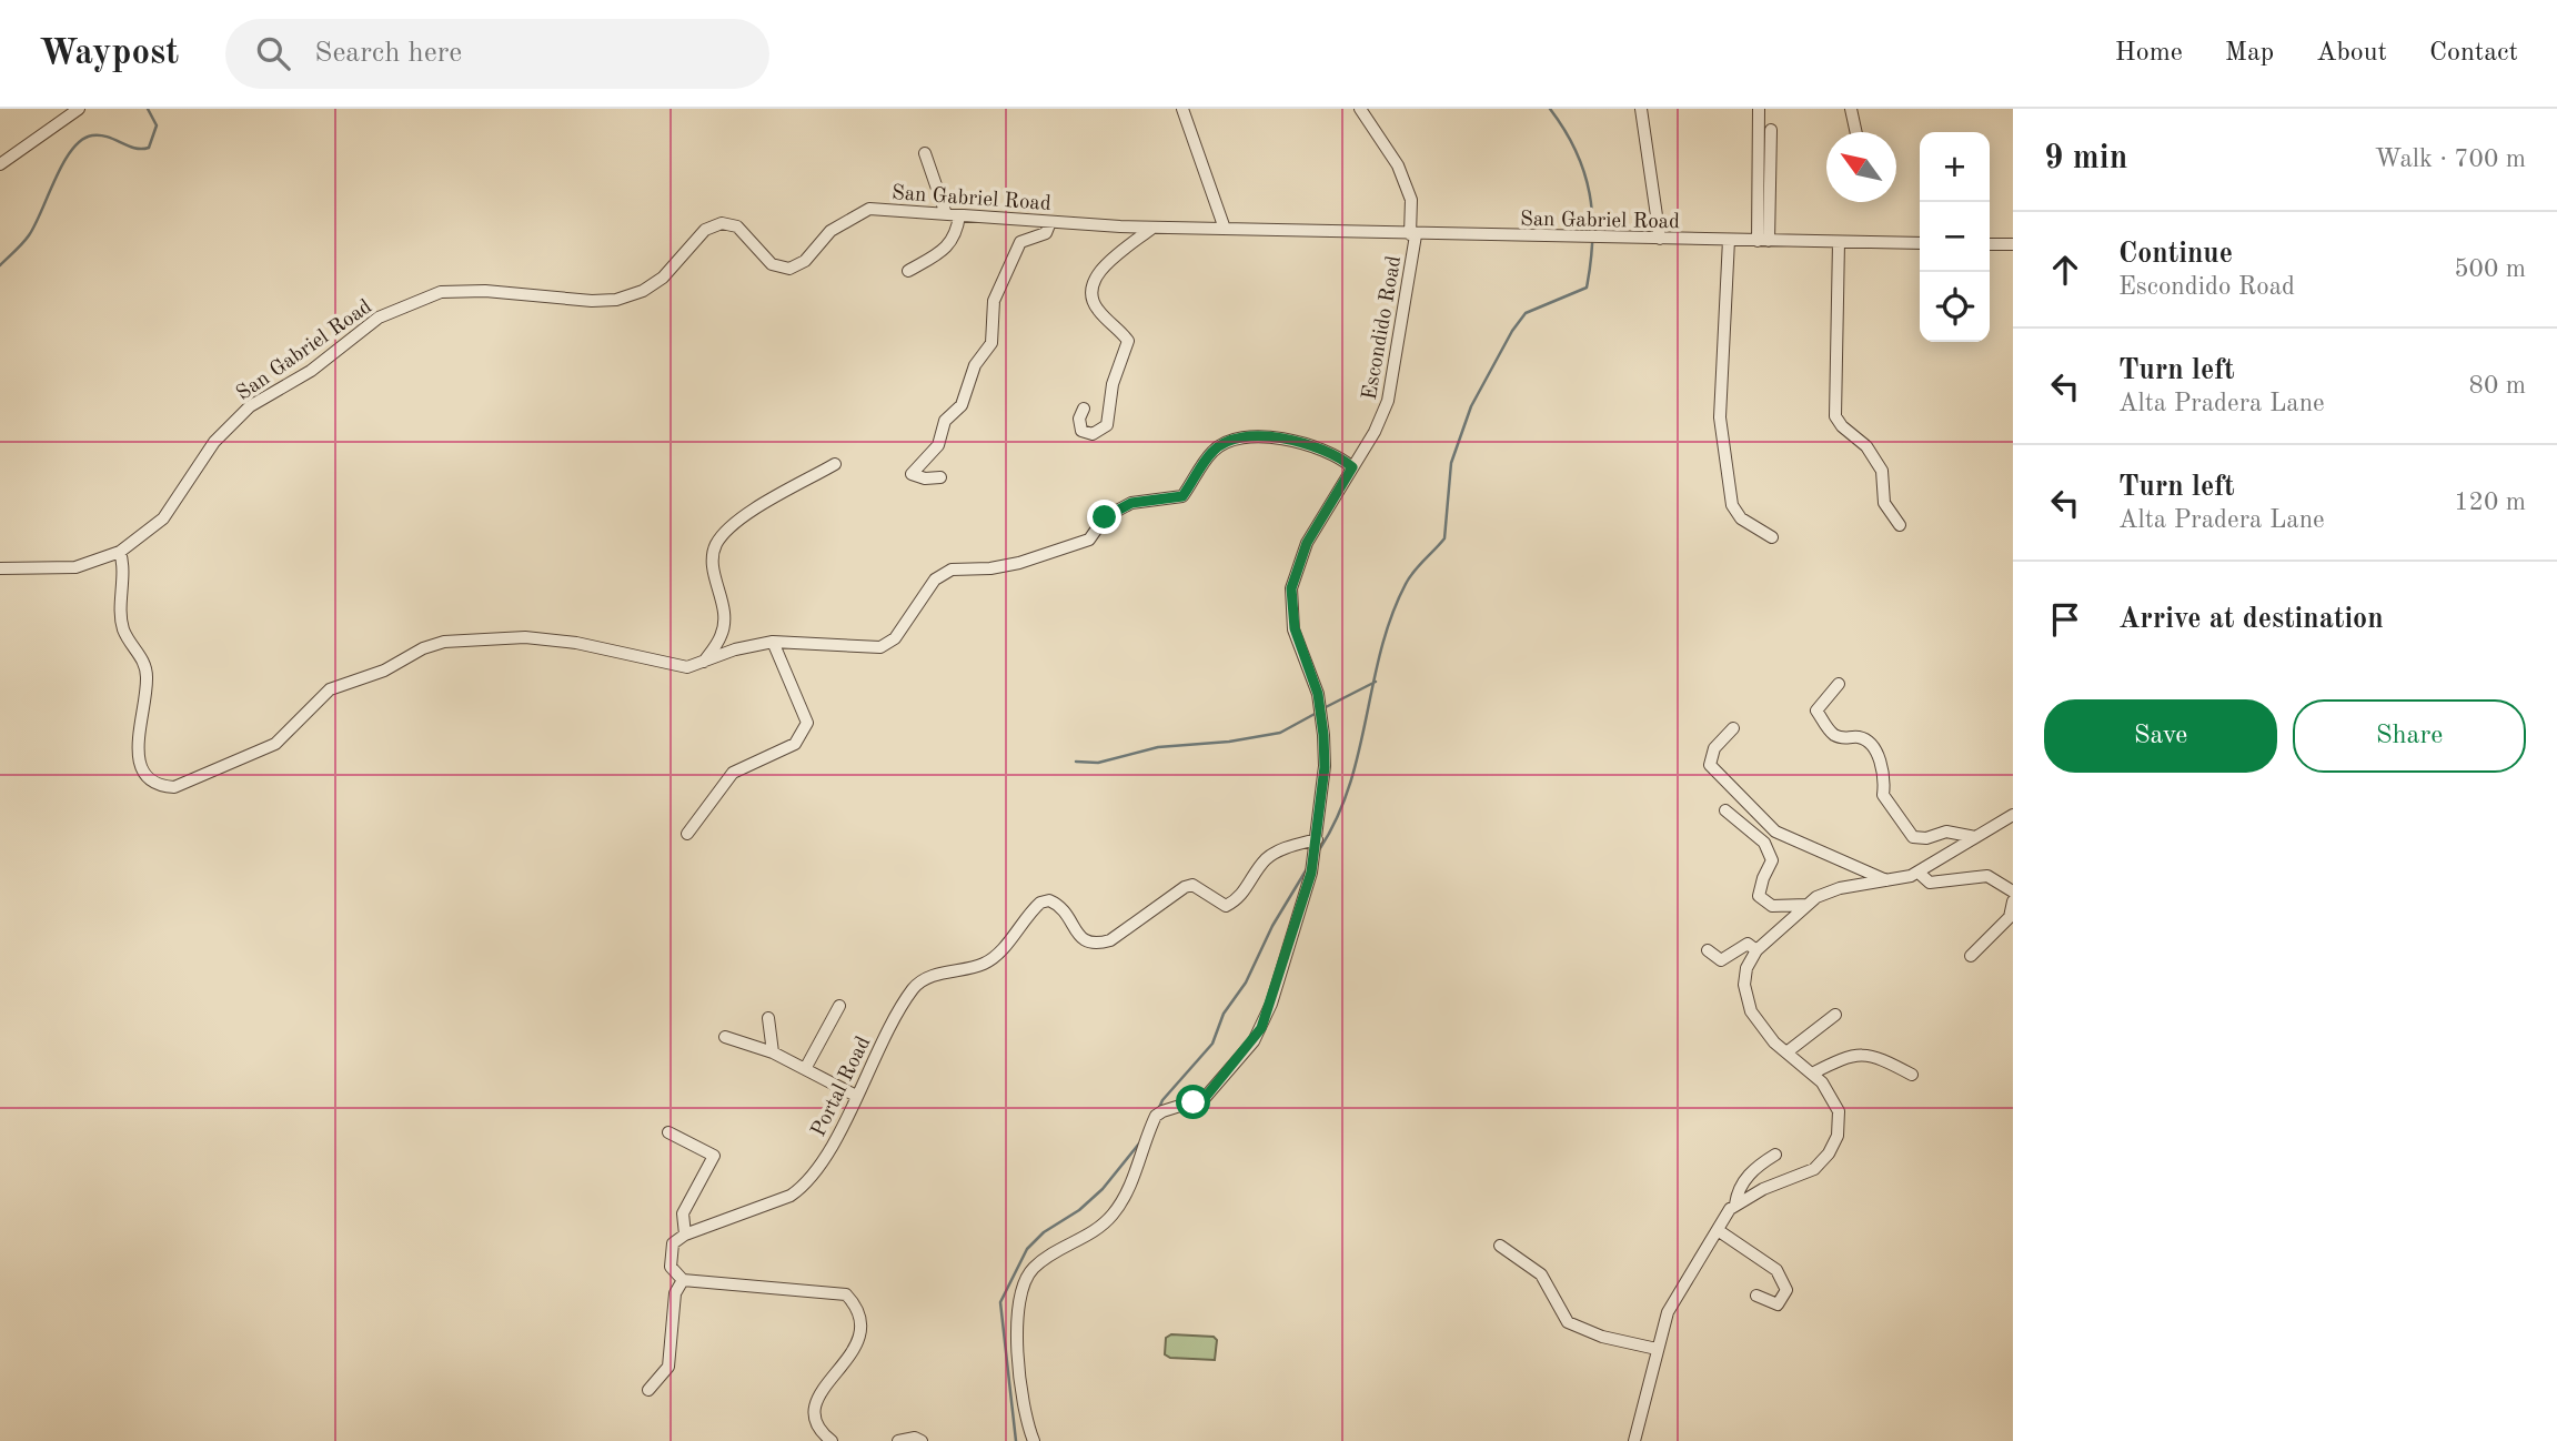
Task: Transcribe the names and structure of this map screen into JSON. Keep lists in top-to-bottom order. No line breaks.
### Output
{"streets":{"street":["San Gabriel Road","Escondido Road","Portal Road"]},"crossings":[["San Gabriel Road","Escondido Road"],["Escondido Road","Portal Road"]],"north":"top left","page":{"header":"Waypost","search":"Search here","nav":["Home","Map","About","Contact"],"heading":["9 min","Walk · 700 m"],"map_buttons":["+","−"],"list":[["Continue","Escondido Road","500 m"],["Turn left","Alta Pradera Lane","80 m"],["Turn left","Alta Pradera Lane","120 m"],"Arrive at destination"],"buttons":["Save","Share"]}}
